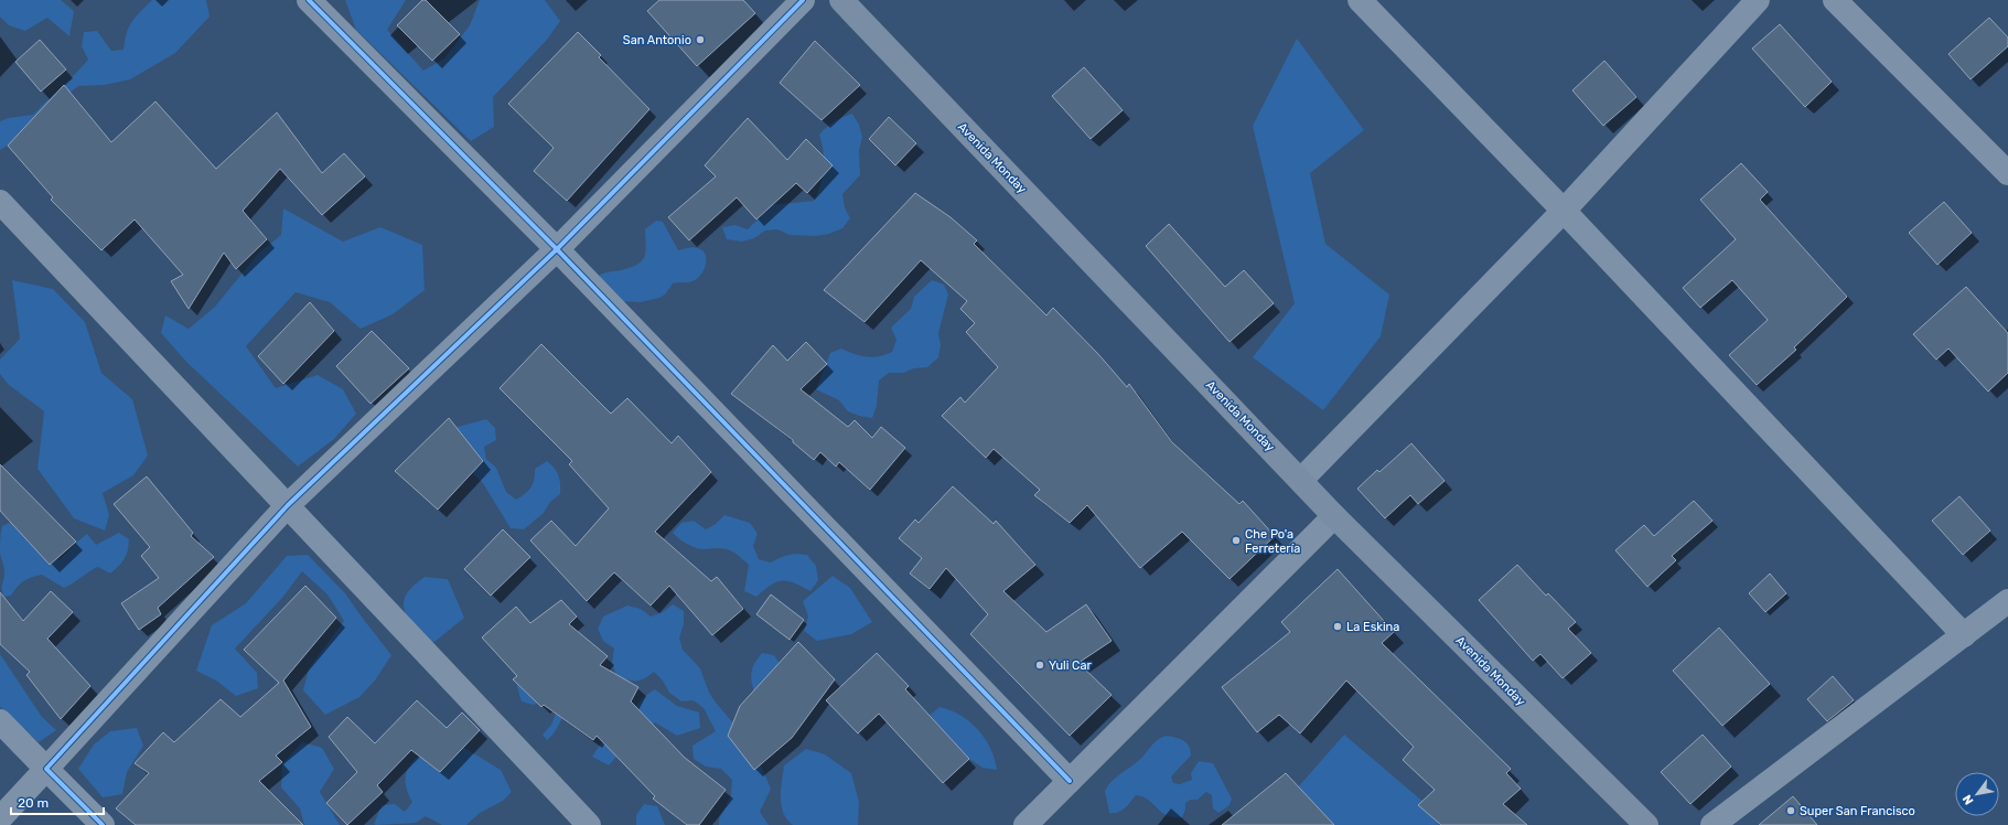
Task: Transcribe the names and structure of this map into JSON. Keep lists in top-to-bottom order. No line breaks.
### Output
{"streets":{"main road":["Avenida Monday"]},"places":["San Antonio","Che Po'a Ferretería","La Eskina","Yuli Car","Super San Francisco"],"scale_bar":"20 m","north":"bottom left"}
